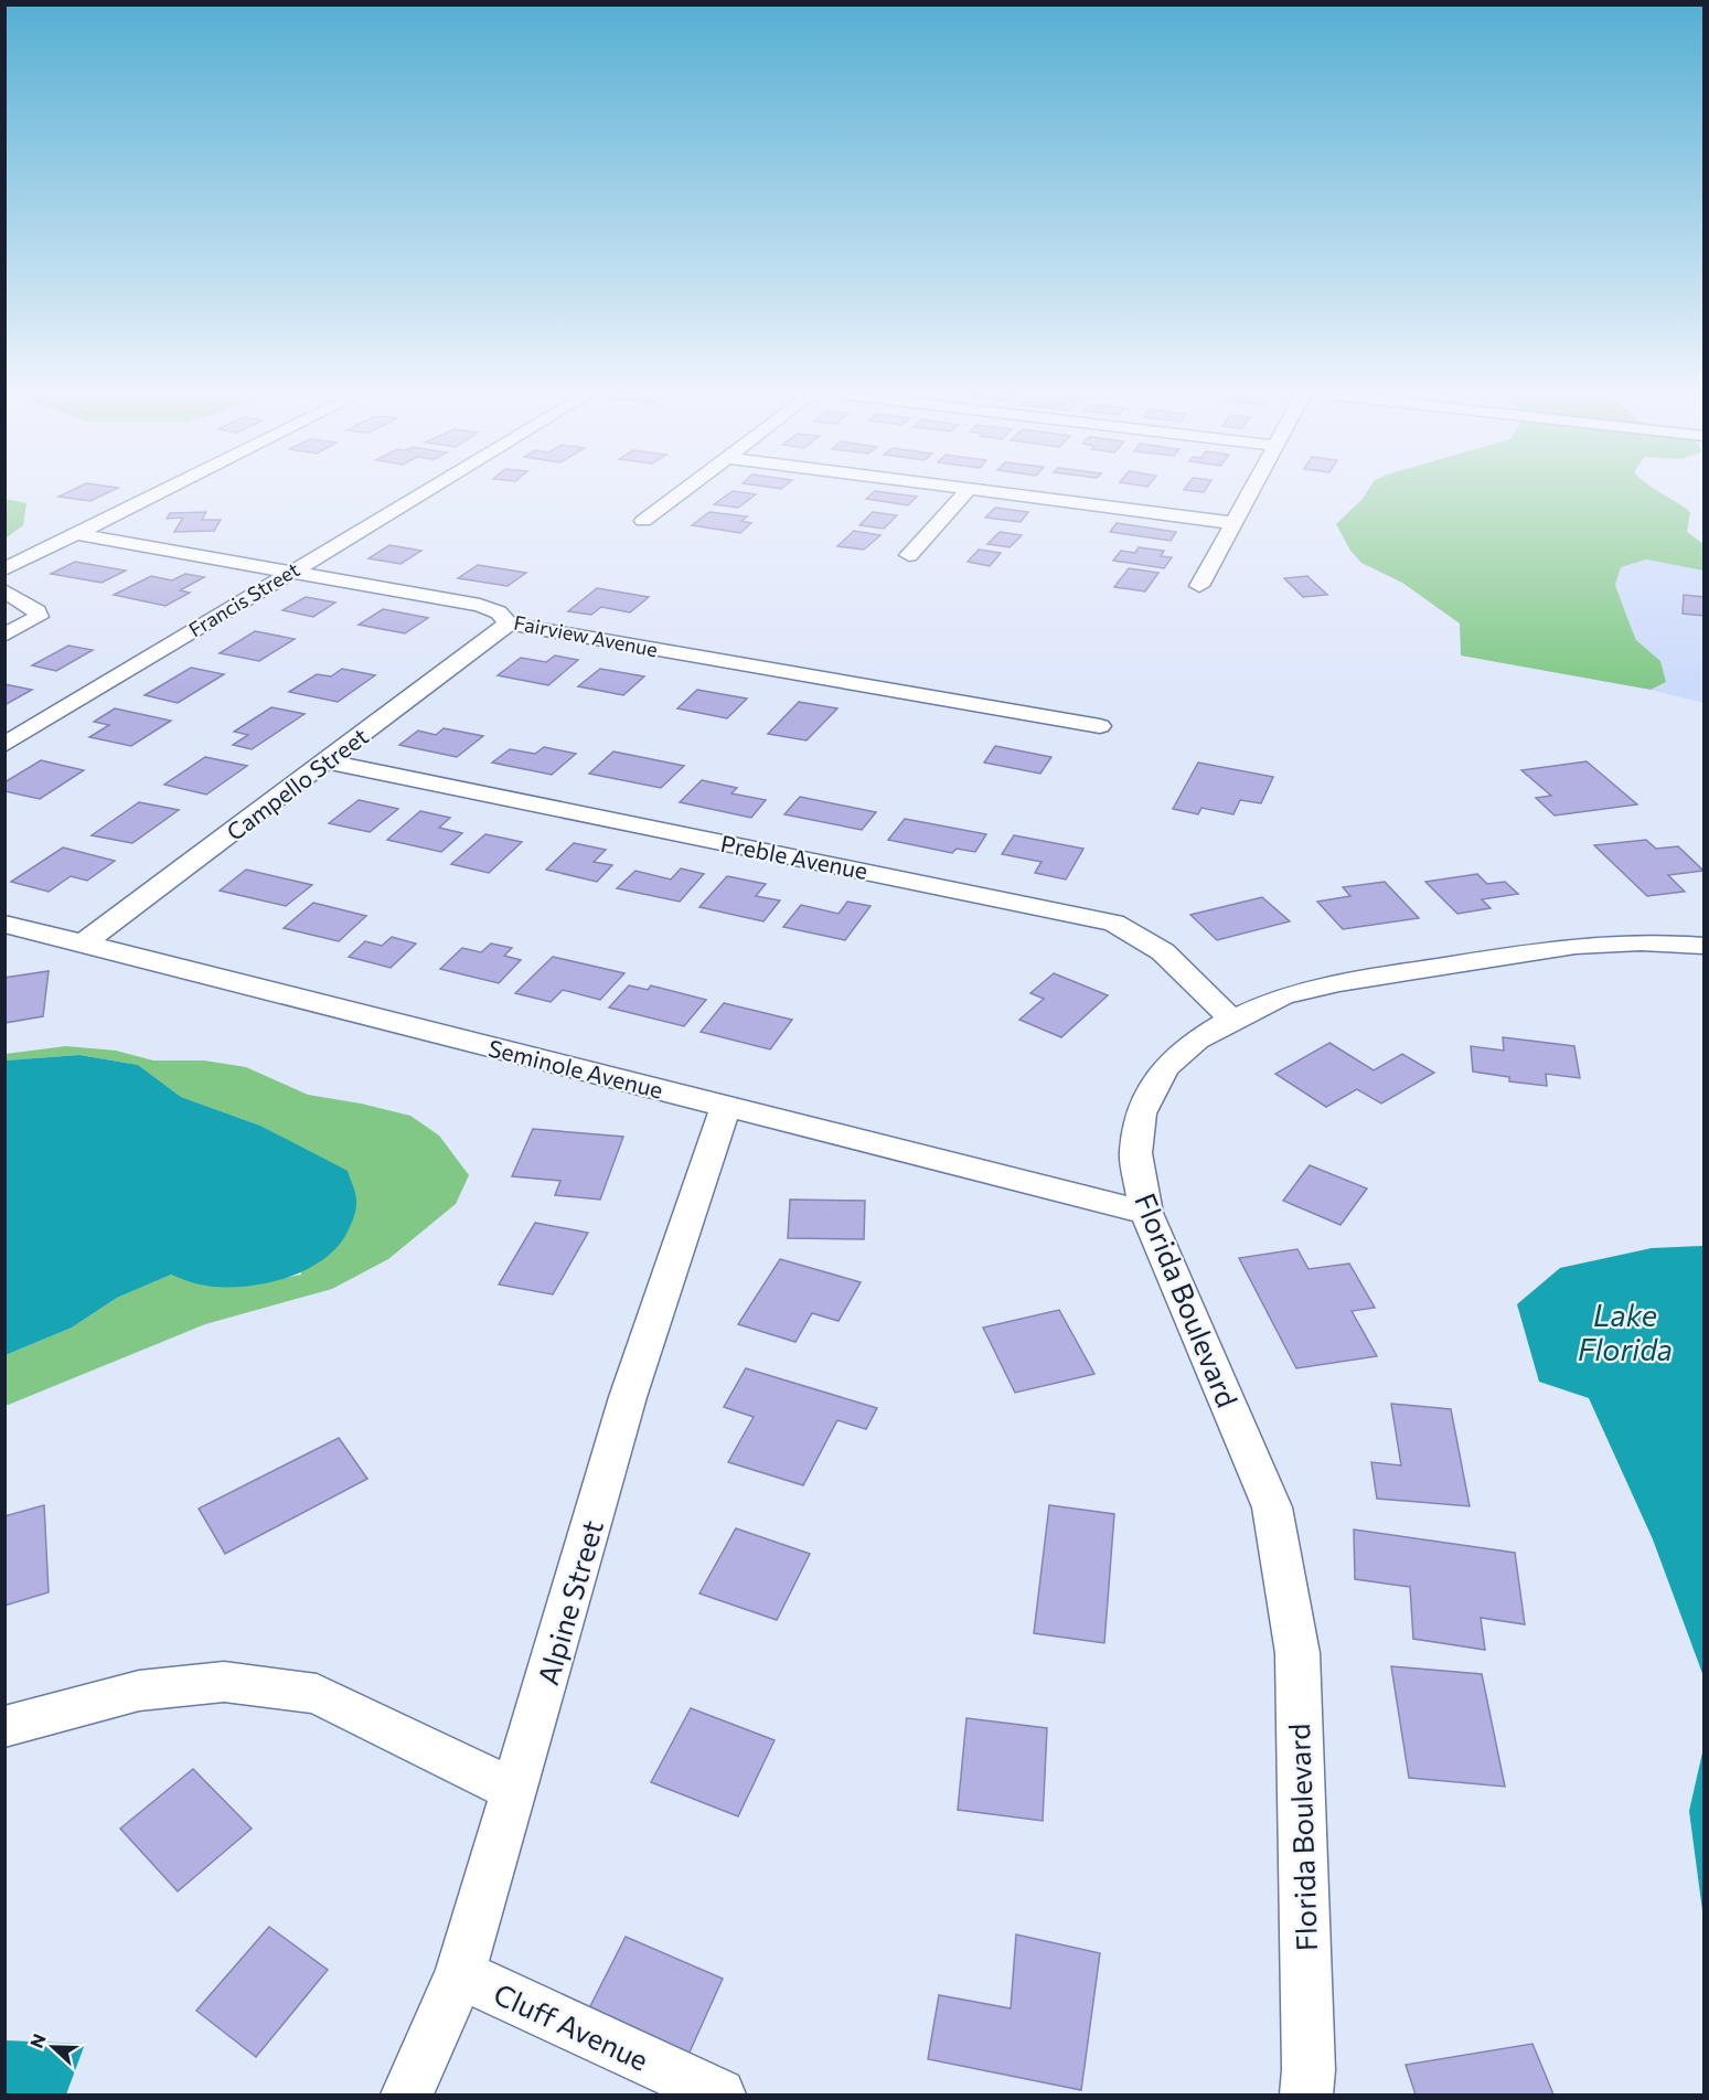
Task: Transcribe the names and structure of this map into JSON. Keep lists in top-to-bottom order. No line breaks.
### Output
{"streets":{"street":["Francis Street","Fairview Avenue","Campello Street","Preble Avenue","Seminole Avenue","Florida Boulevard","Alpine Street","Cluff Avenue"]},"crossings":[["Francis Street","Fairview Avenue"],["Fairview Avenue","Campello Street"],["Campello Street","Preble Avenue"],["Campello Street","Seminole Avenue"],["Preble Avenue","Florida Boulevard"],["Seminole Avenue","Florida Boulevard"],["Seminole Avenue","Alpine Street"],["Alpine Street","Cluff Avenue"]],"water":["Lake Florida"],"north":"left"}
